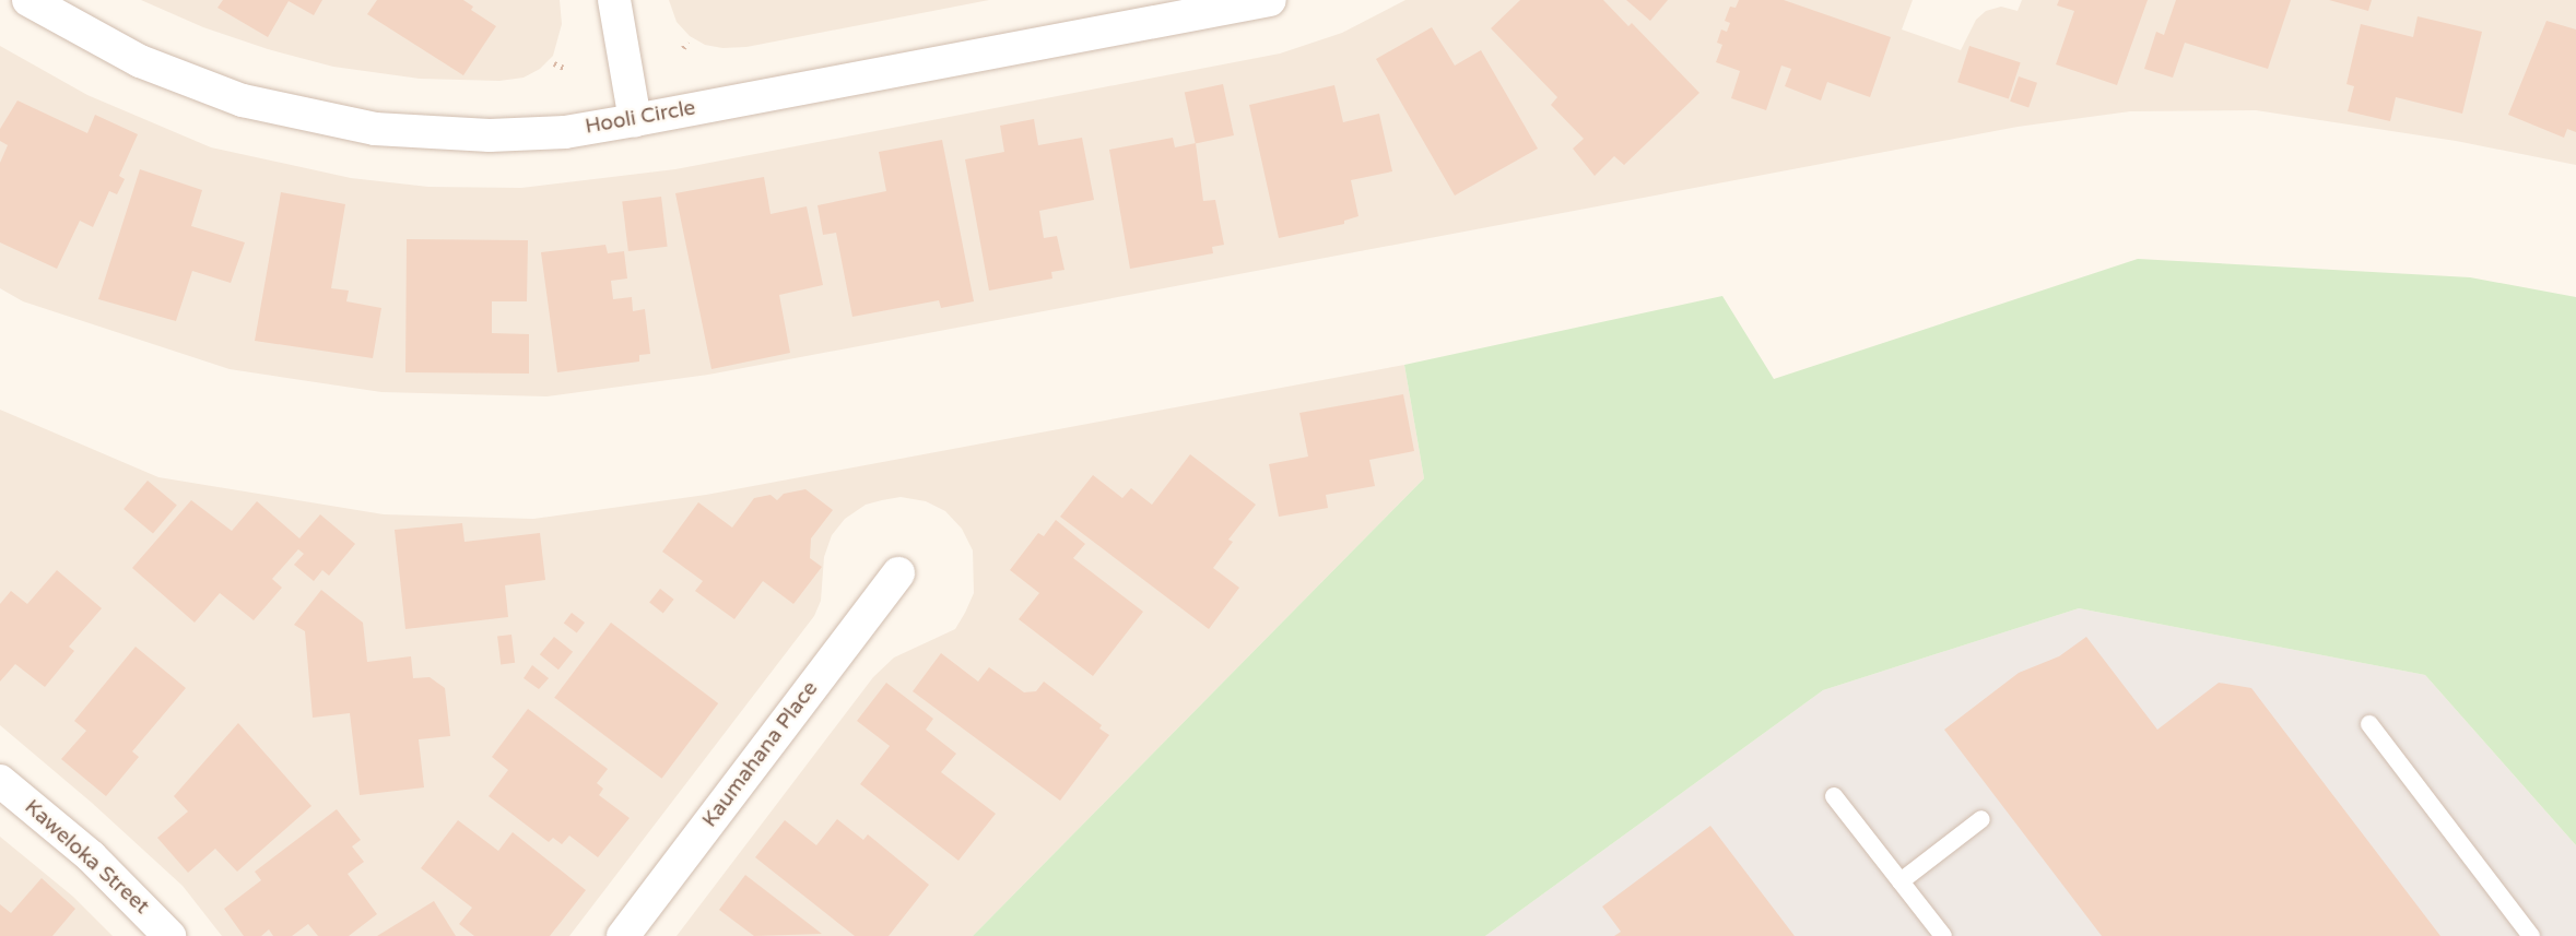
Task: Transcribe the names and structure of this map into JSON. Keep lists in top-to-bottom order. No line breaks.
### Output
{"streets":{"street":["Hooli Circle","Kaumahana Place","Kaweloka Street"]}}
